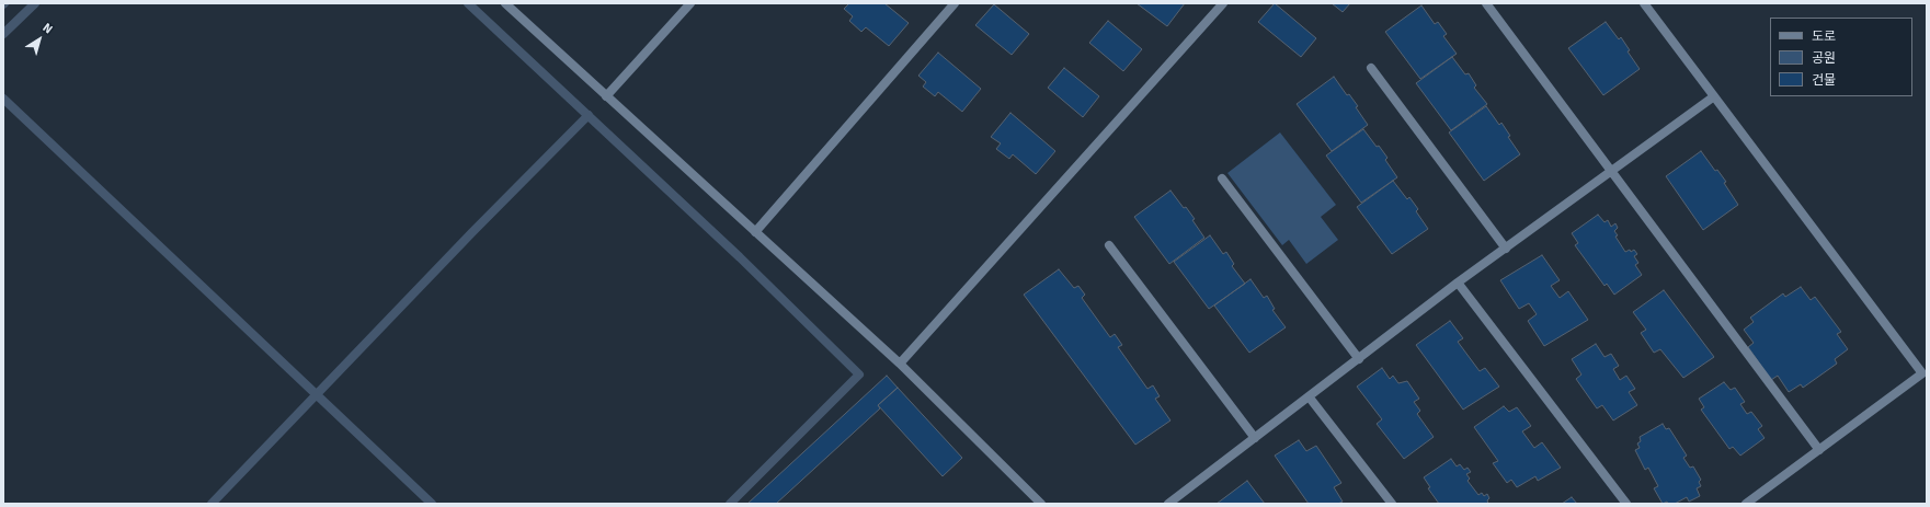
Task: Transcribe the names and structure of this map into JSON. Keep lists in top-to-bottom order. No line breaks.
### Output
{"legend":["도로","공원","건물"],"north":"top right"}
